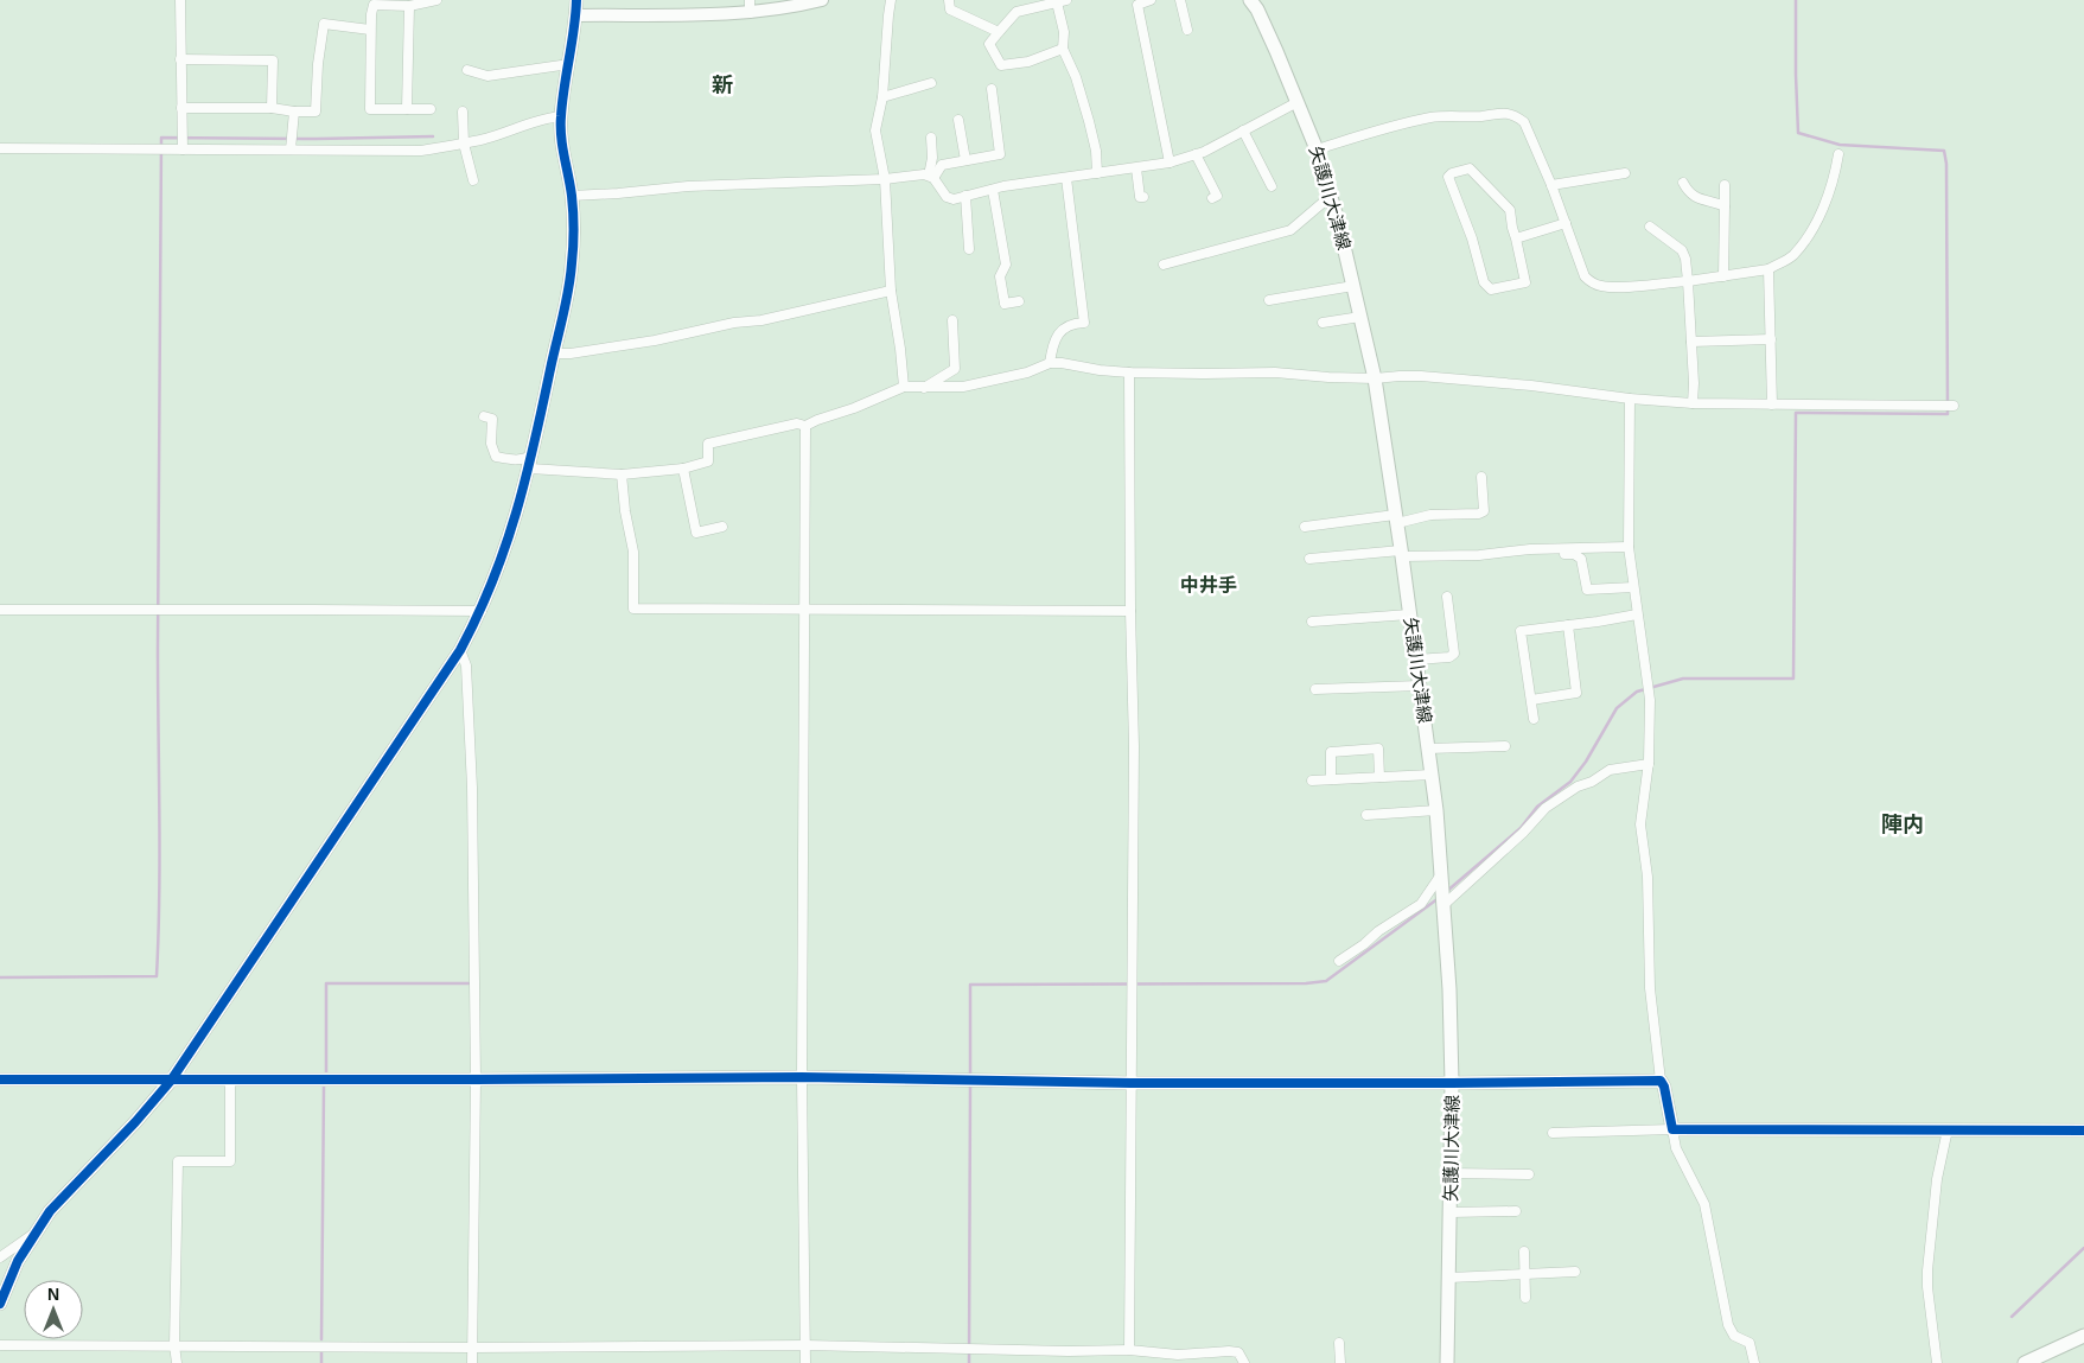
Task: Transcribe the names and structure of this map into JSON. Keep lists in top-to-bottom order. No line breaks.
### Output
{"streets":{"main road":["矢護川大津線"]},"districts":["新","中井手","陣内"],"north":"top"}
